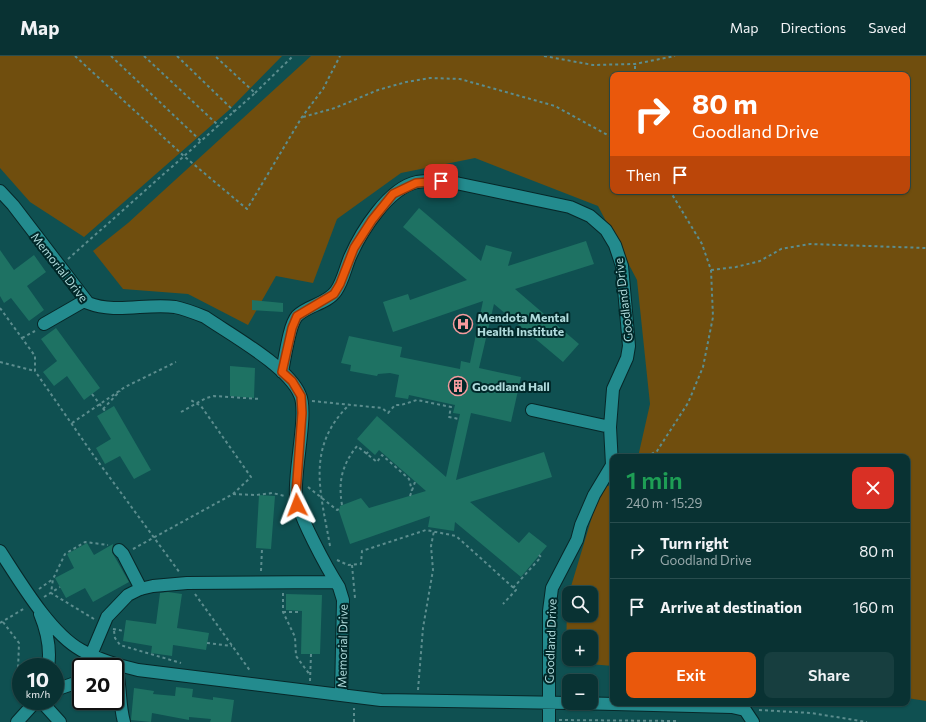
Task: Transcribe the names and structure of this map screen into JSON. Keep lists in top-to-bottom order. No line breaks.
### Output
{"streets":{"lane":["Memorial Drive","Goodland Drive"]},"crossings":[["Memorial Drive","Goodland Drive"]],"places":{"hospital":["Mendota Mental Health Institute"],"building":["Goodland Hall"]},"page":{"header":"Map","nav":["Map","Directions","Saved"],"turn":["80 m","Goodland Drive"],"then":"Then","heading":["1 min","240 m · 15:29"],"list":[{"name":"Turn right","note":"Goodland Drive","value":"80 m"},{"name":"Arrive at destination","value":"160 m"}],"map_buttons":["+","−"],"buttons":["Exit","Share"],"speed":"10 km/h","limit":"20"}}
